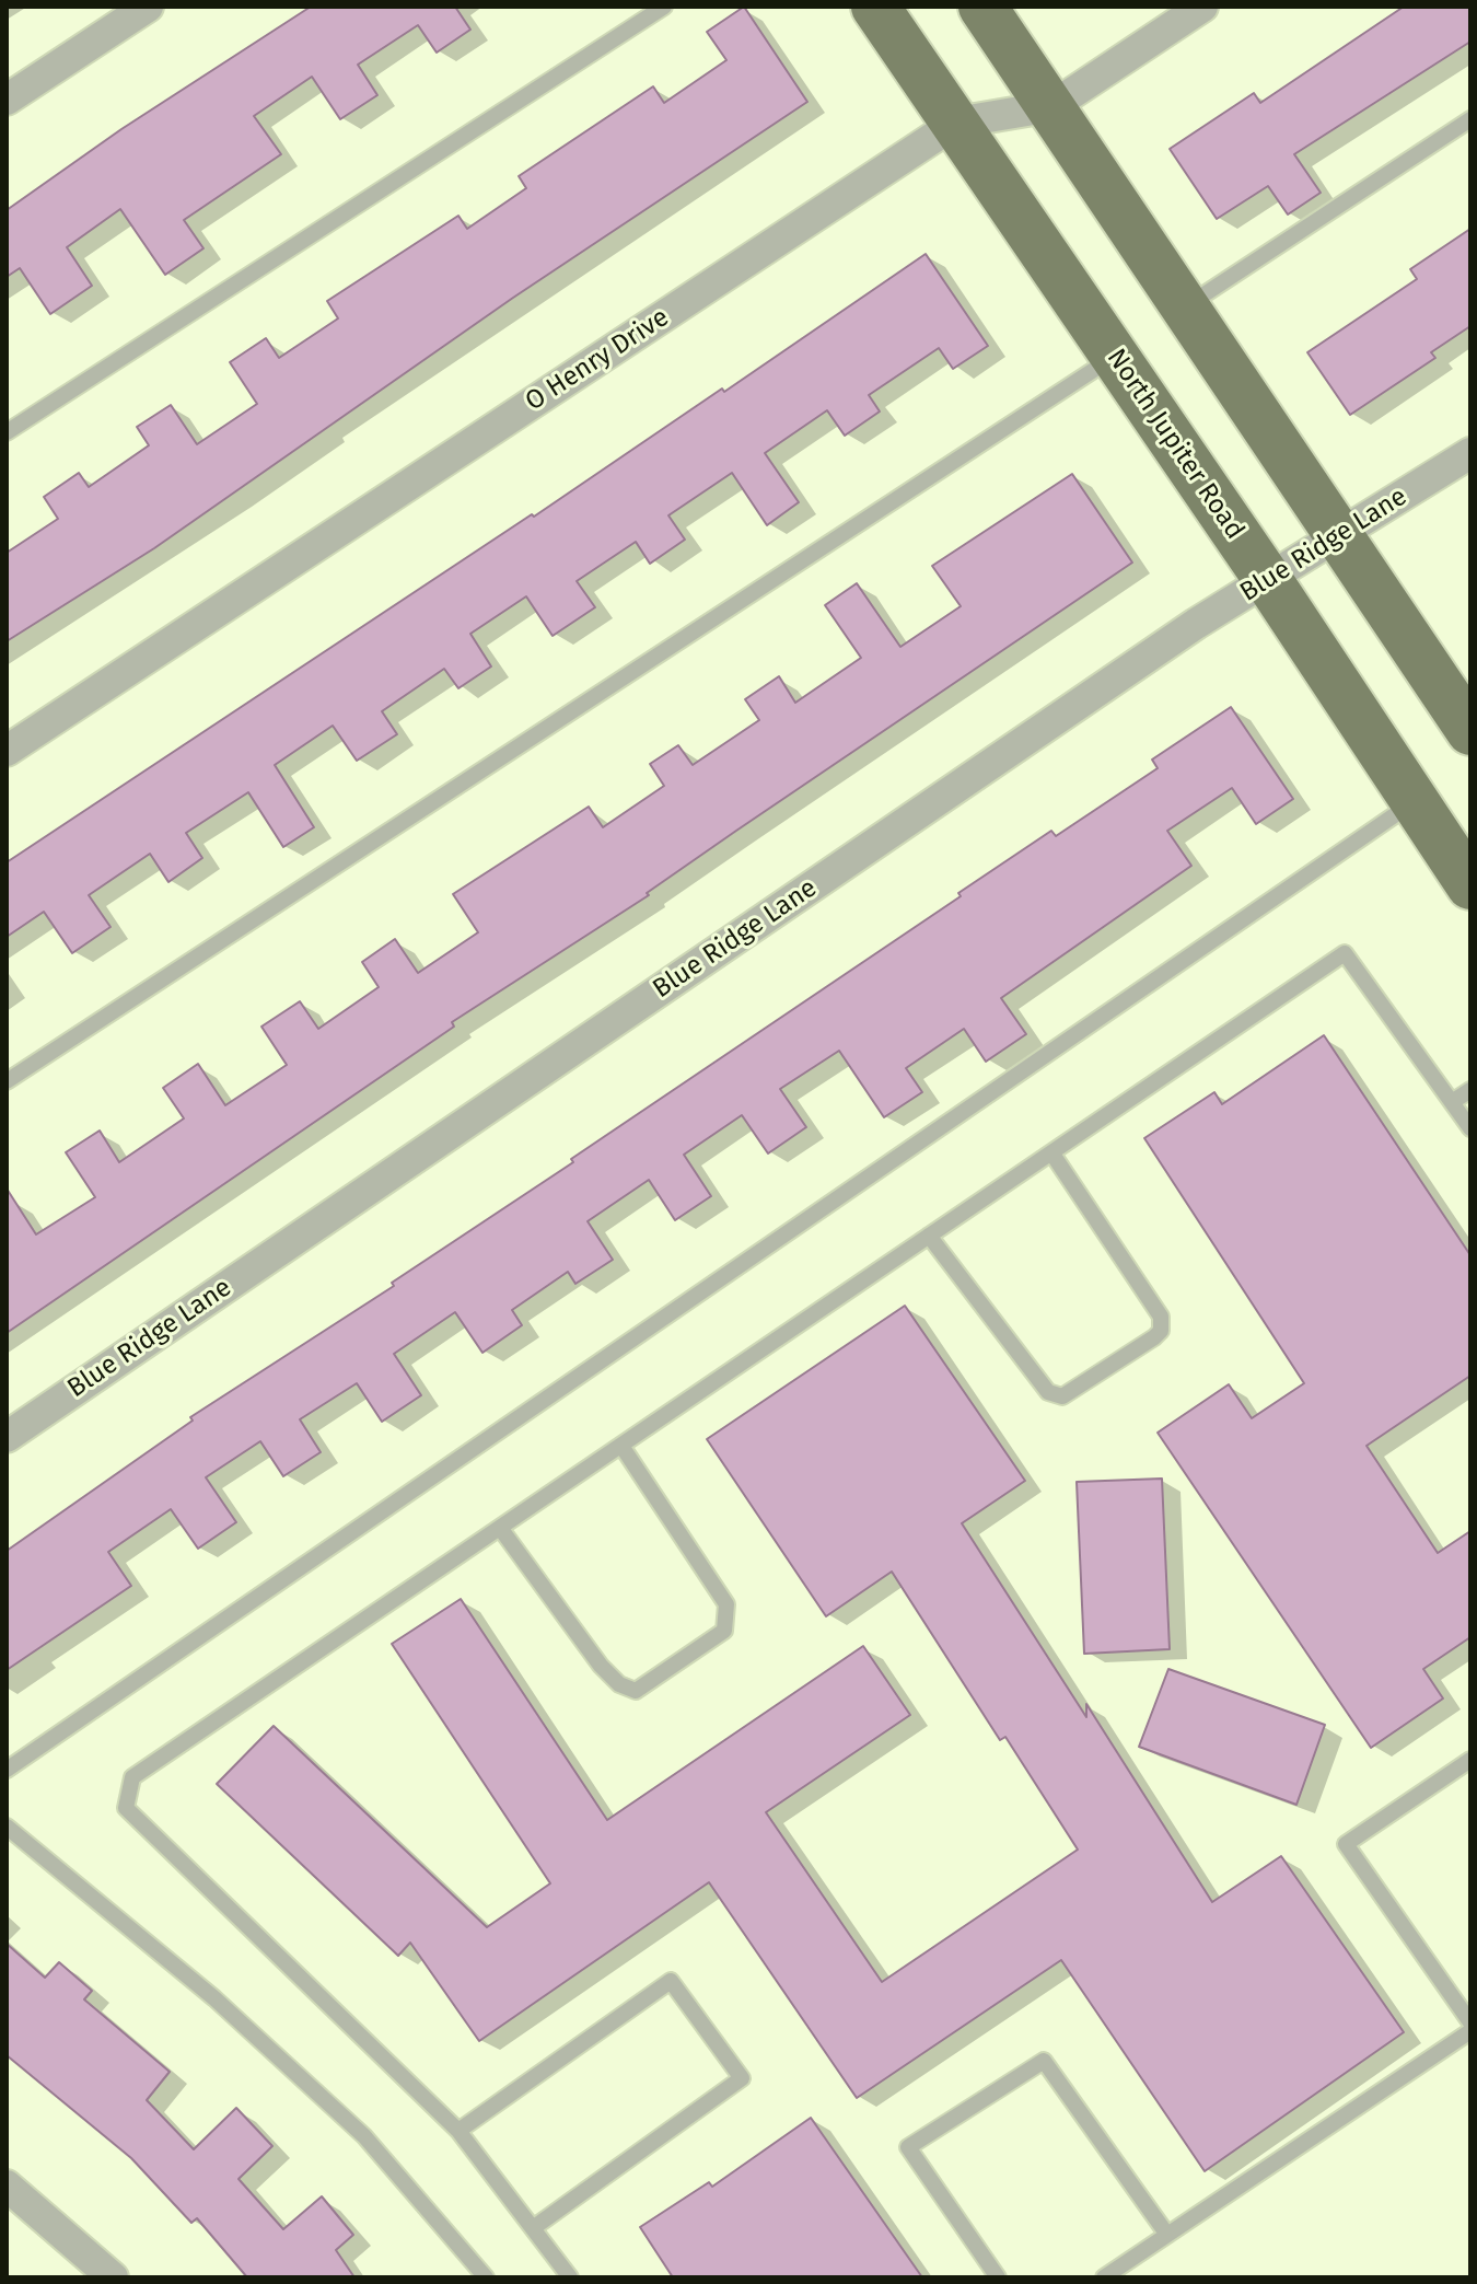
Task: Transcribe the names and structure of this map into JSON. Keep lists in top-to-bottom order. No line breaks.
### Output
{"streets":{"main road":["North Jupiter Road"],"street":["O Henry Drive","Blue Ridge Lane"]},"crossings":[["O Henry Drive","North Jupiter Road"],["North Jupiter Road","Blue Ridge Lane"]]}
